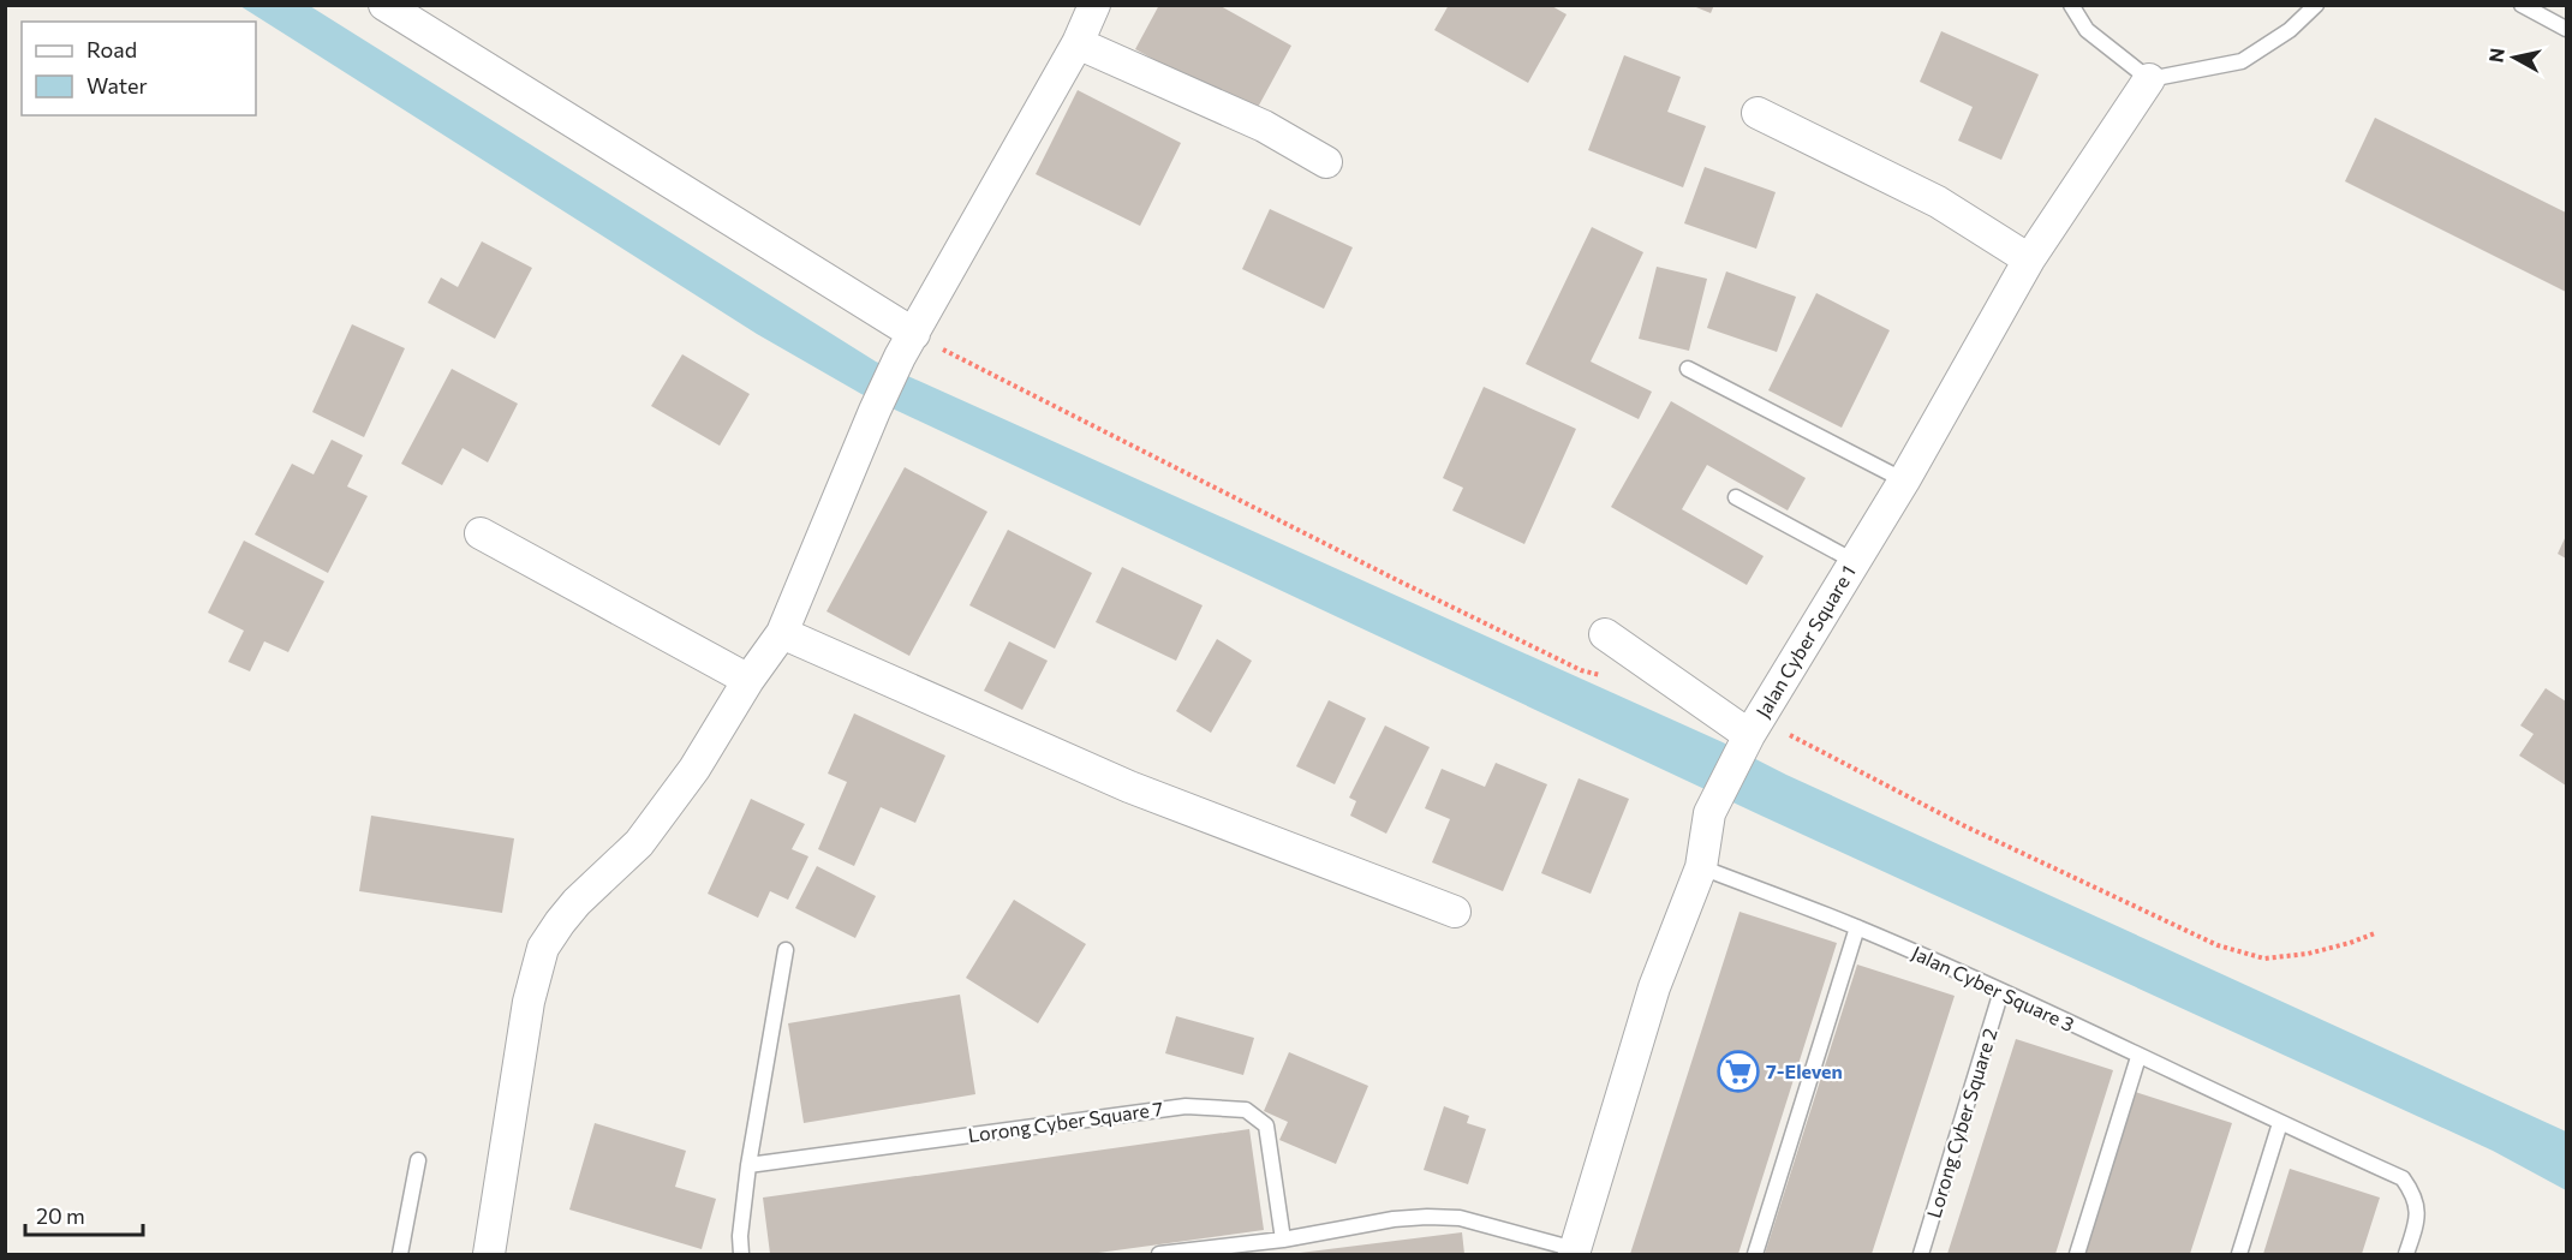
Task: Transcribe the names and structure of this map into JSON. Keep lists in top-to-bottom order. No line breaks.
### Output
{"streets":{"street":["Jalan Cyber Square 1"],"lane":["Jalan Cyber Square 3","Lorong Cyber Square 7","Lorong Cyber Square 2"]},"crossings":[["Jalan Cyber Square 1","Jalan Cyber Square 3"],["Jalan Cyber Square 3","Lorong Cyber Square 2"]],"places":{"supermarket":["7-Eleven"]},"legend":["Road","Water"],"scale_bar":"20 m","north":"left"}
